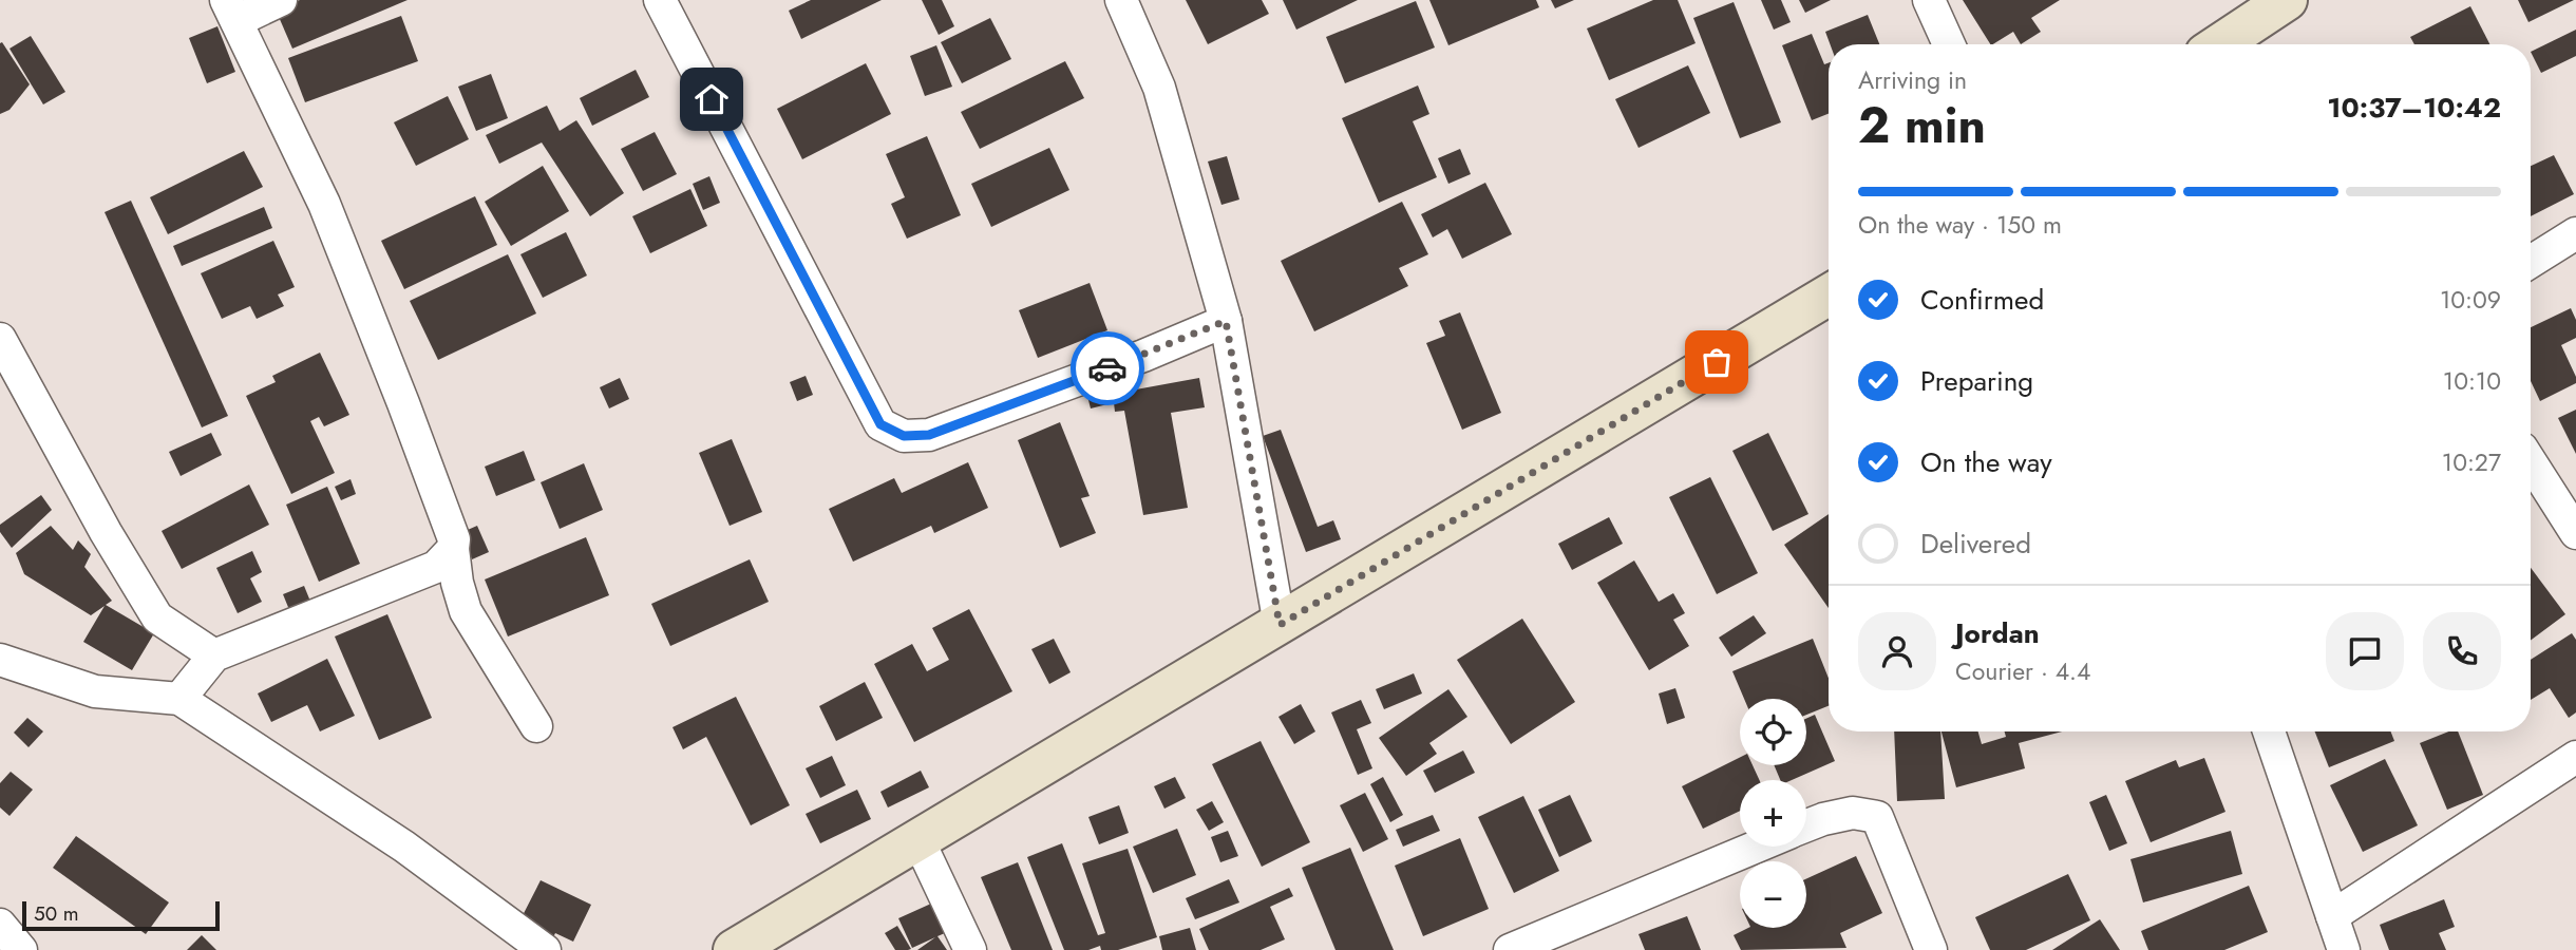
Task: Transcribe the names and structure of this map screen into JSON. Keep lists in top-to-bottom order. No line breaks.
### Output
{"scale_bar":"50 m","page":{"heading":["2 min","Arriving in","10:37–10:42"],"panel":["Jordan","Courier · 4.4"],"bar":"On the way · 150 m","list":[["Confirmed","10:09"],["Preparing","10:10"],["On the way","10:27"],"Delivered"],"map_buttons":["+","−"],"scale":"50 m"}}
